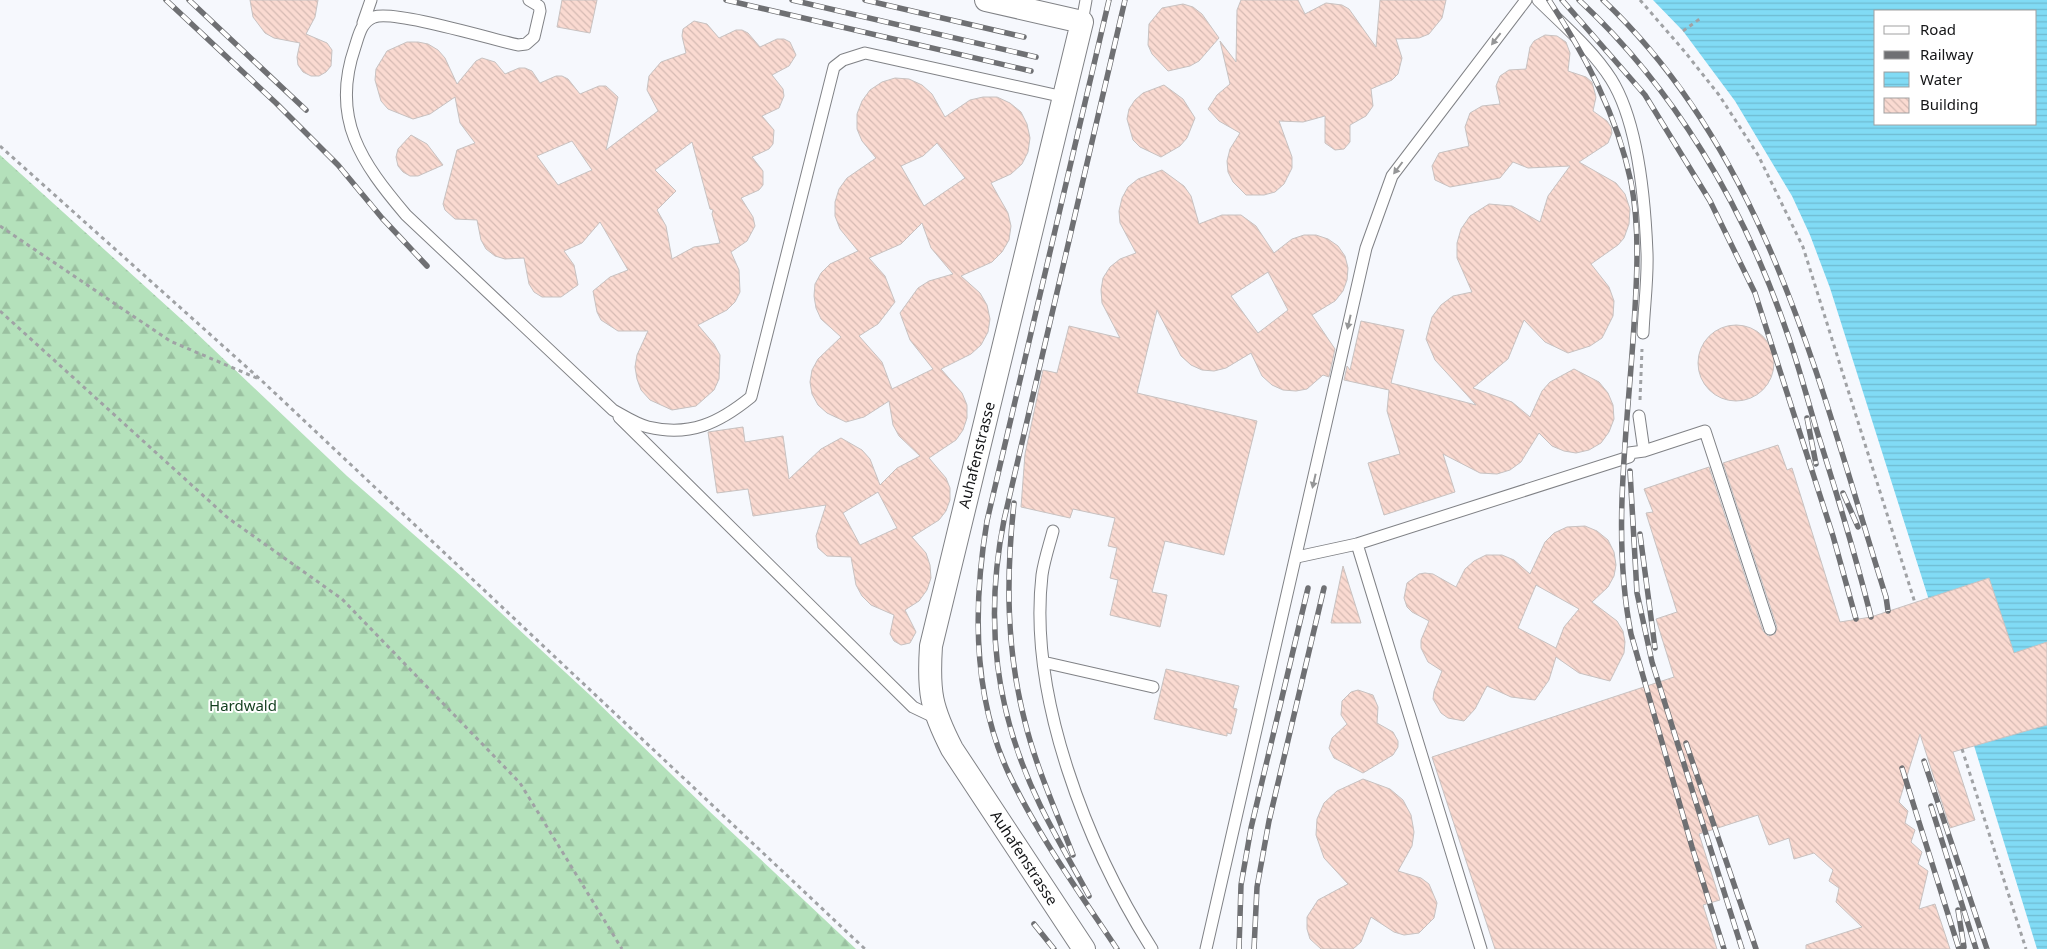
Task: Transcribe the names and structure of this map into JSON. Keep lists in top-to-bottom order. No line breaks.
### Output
{"streets":{"street":["Auhafenstrasse"]},"parks":["Hardwald"],"legend":["Road","Railway","Water","Building"]}
